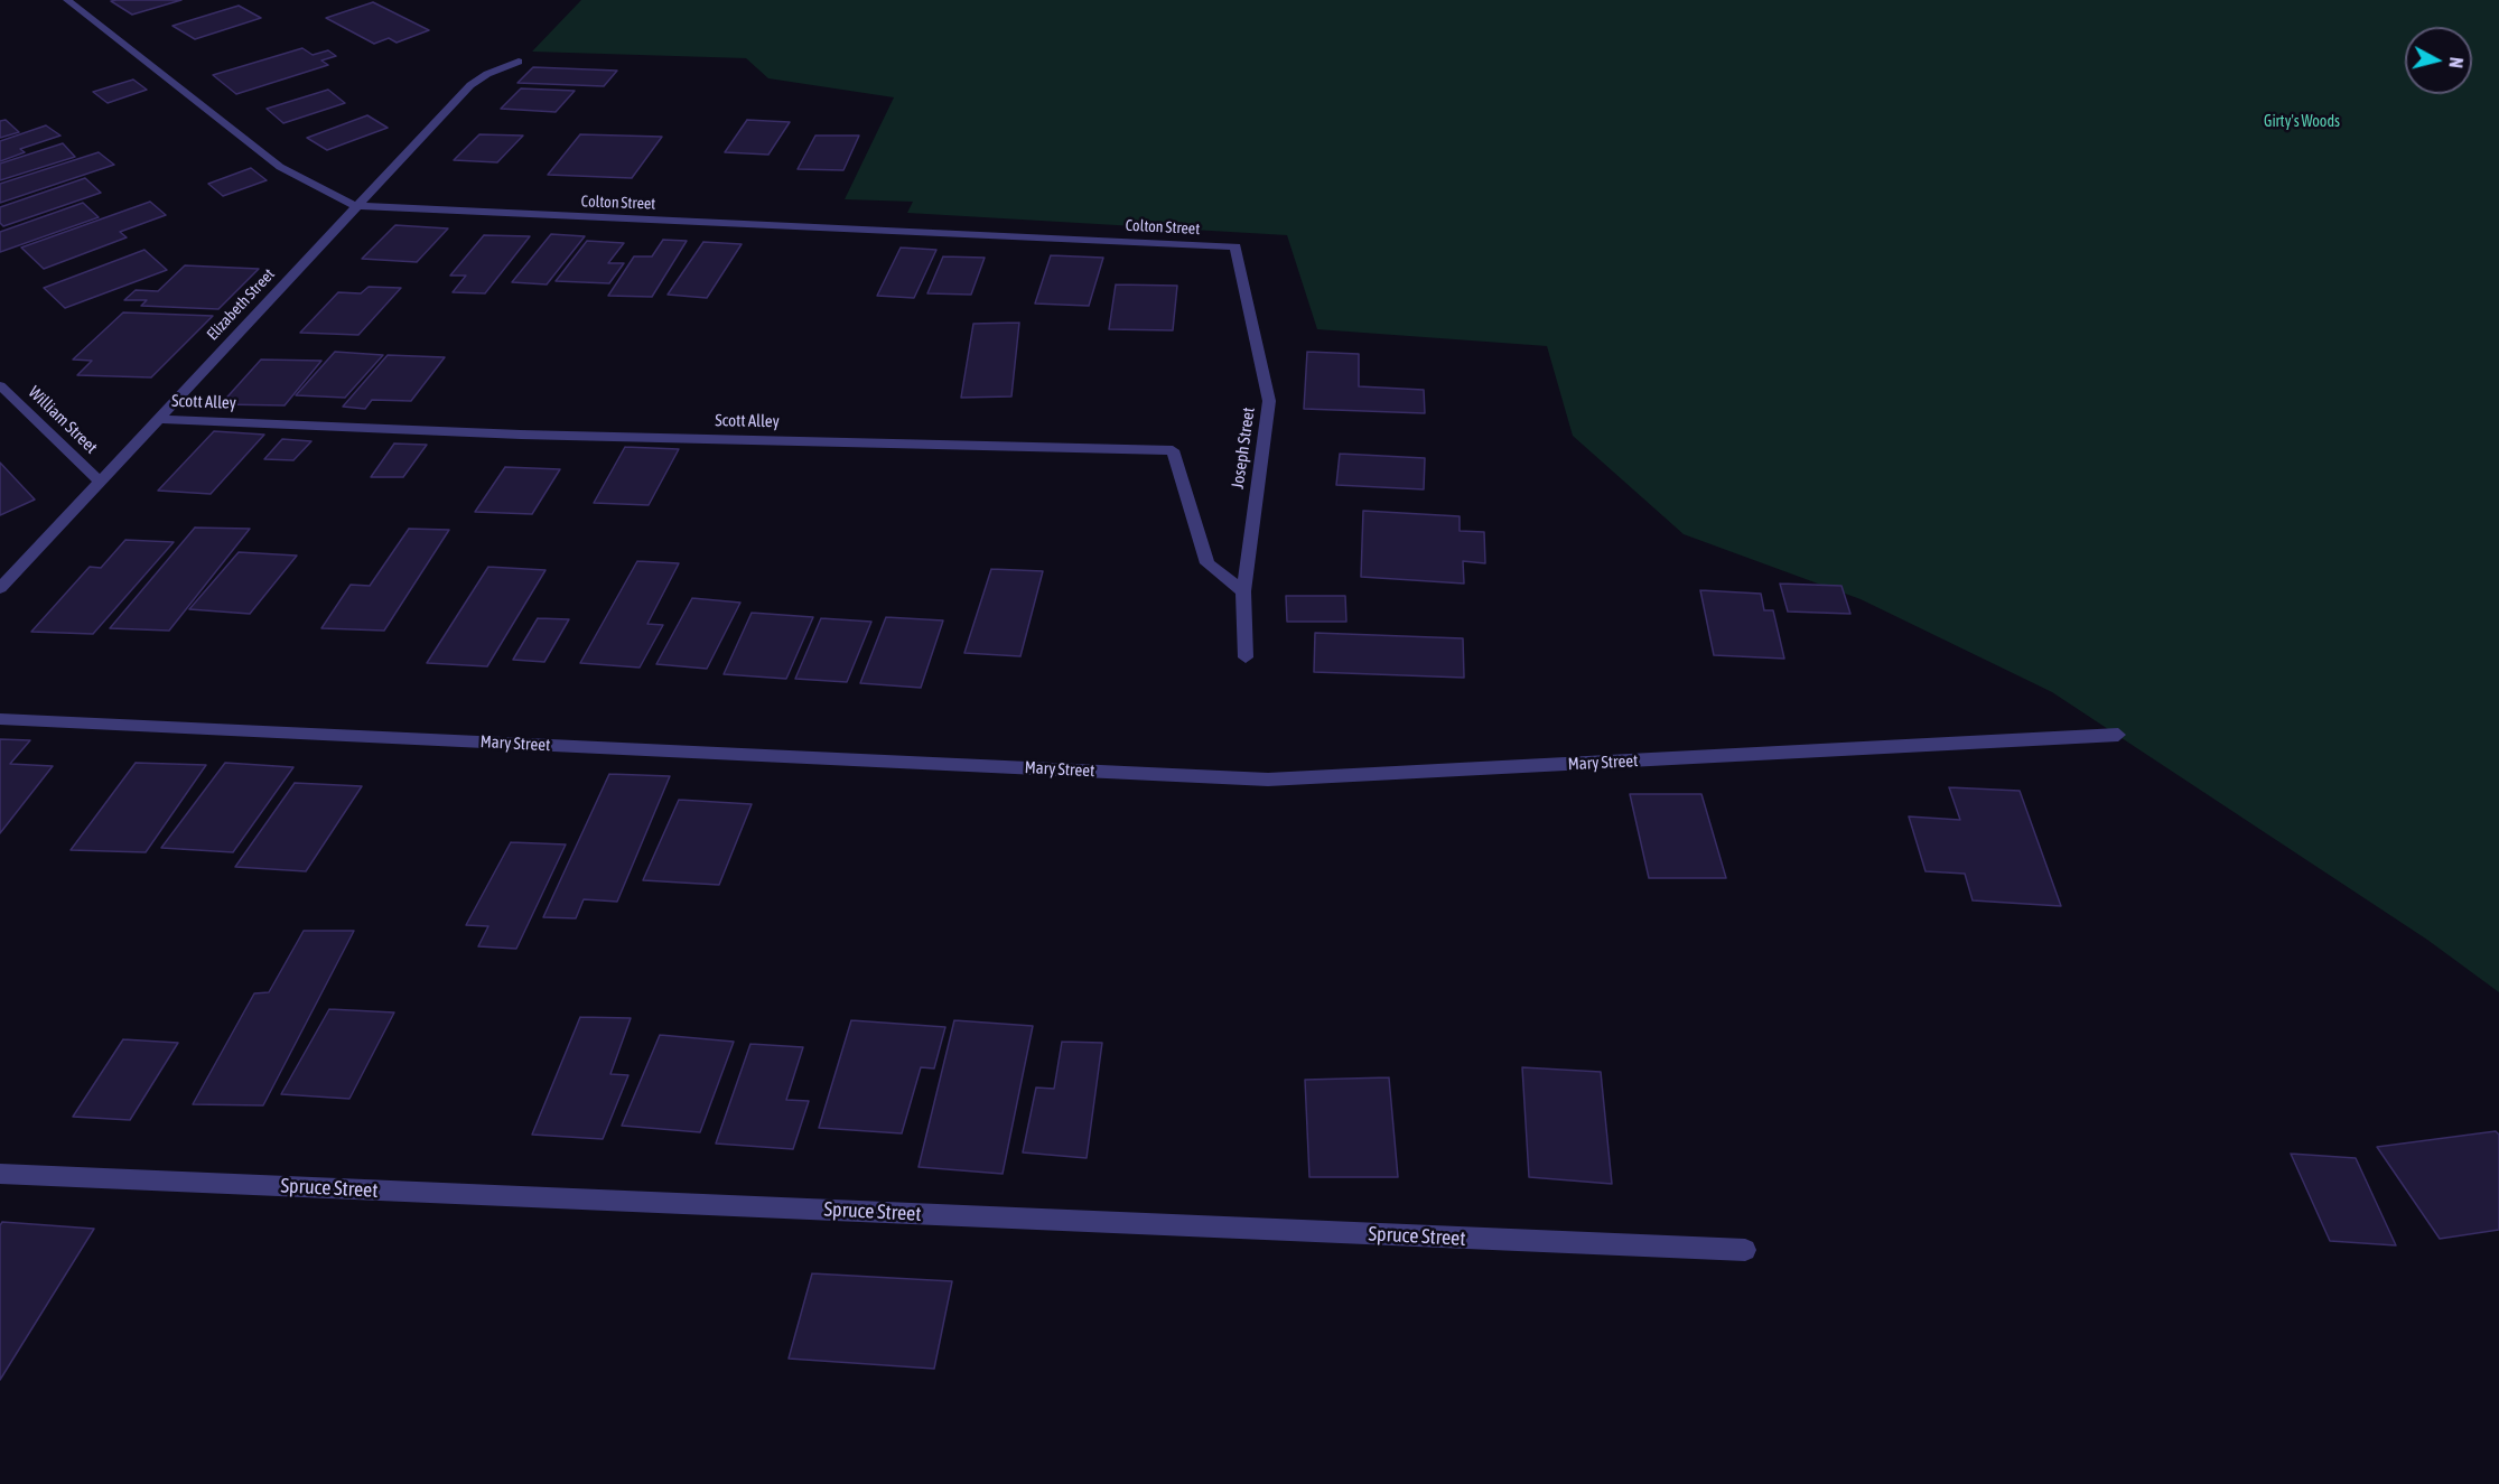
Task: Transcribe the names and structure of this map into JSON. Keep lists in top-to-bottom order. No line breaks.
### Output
{"streets":{"street":["Colton Street","Elizabeth Street","Scott Alley","William Street","Joseph Street","Mary Street","Spruce Street"]},"crossings":[["Colton Street","Elizabeth Street"],["Colton Street","Joseph Street"],["Elizabeth Street","Scott Alley"],["Elizabeth Street","William Street"],["Scott Alley","Joseph Street"]],"parks":["Girty's Woods"],"north":"right"}
